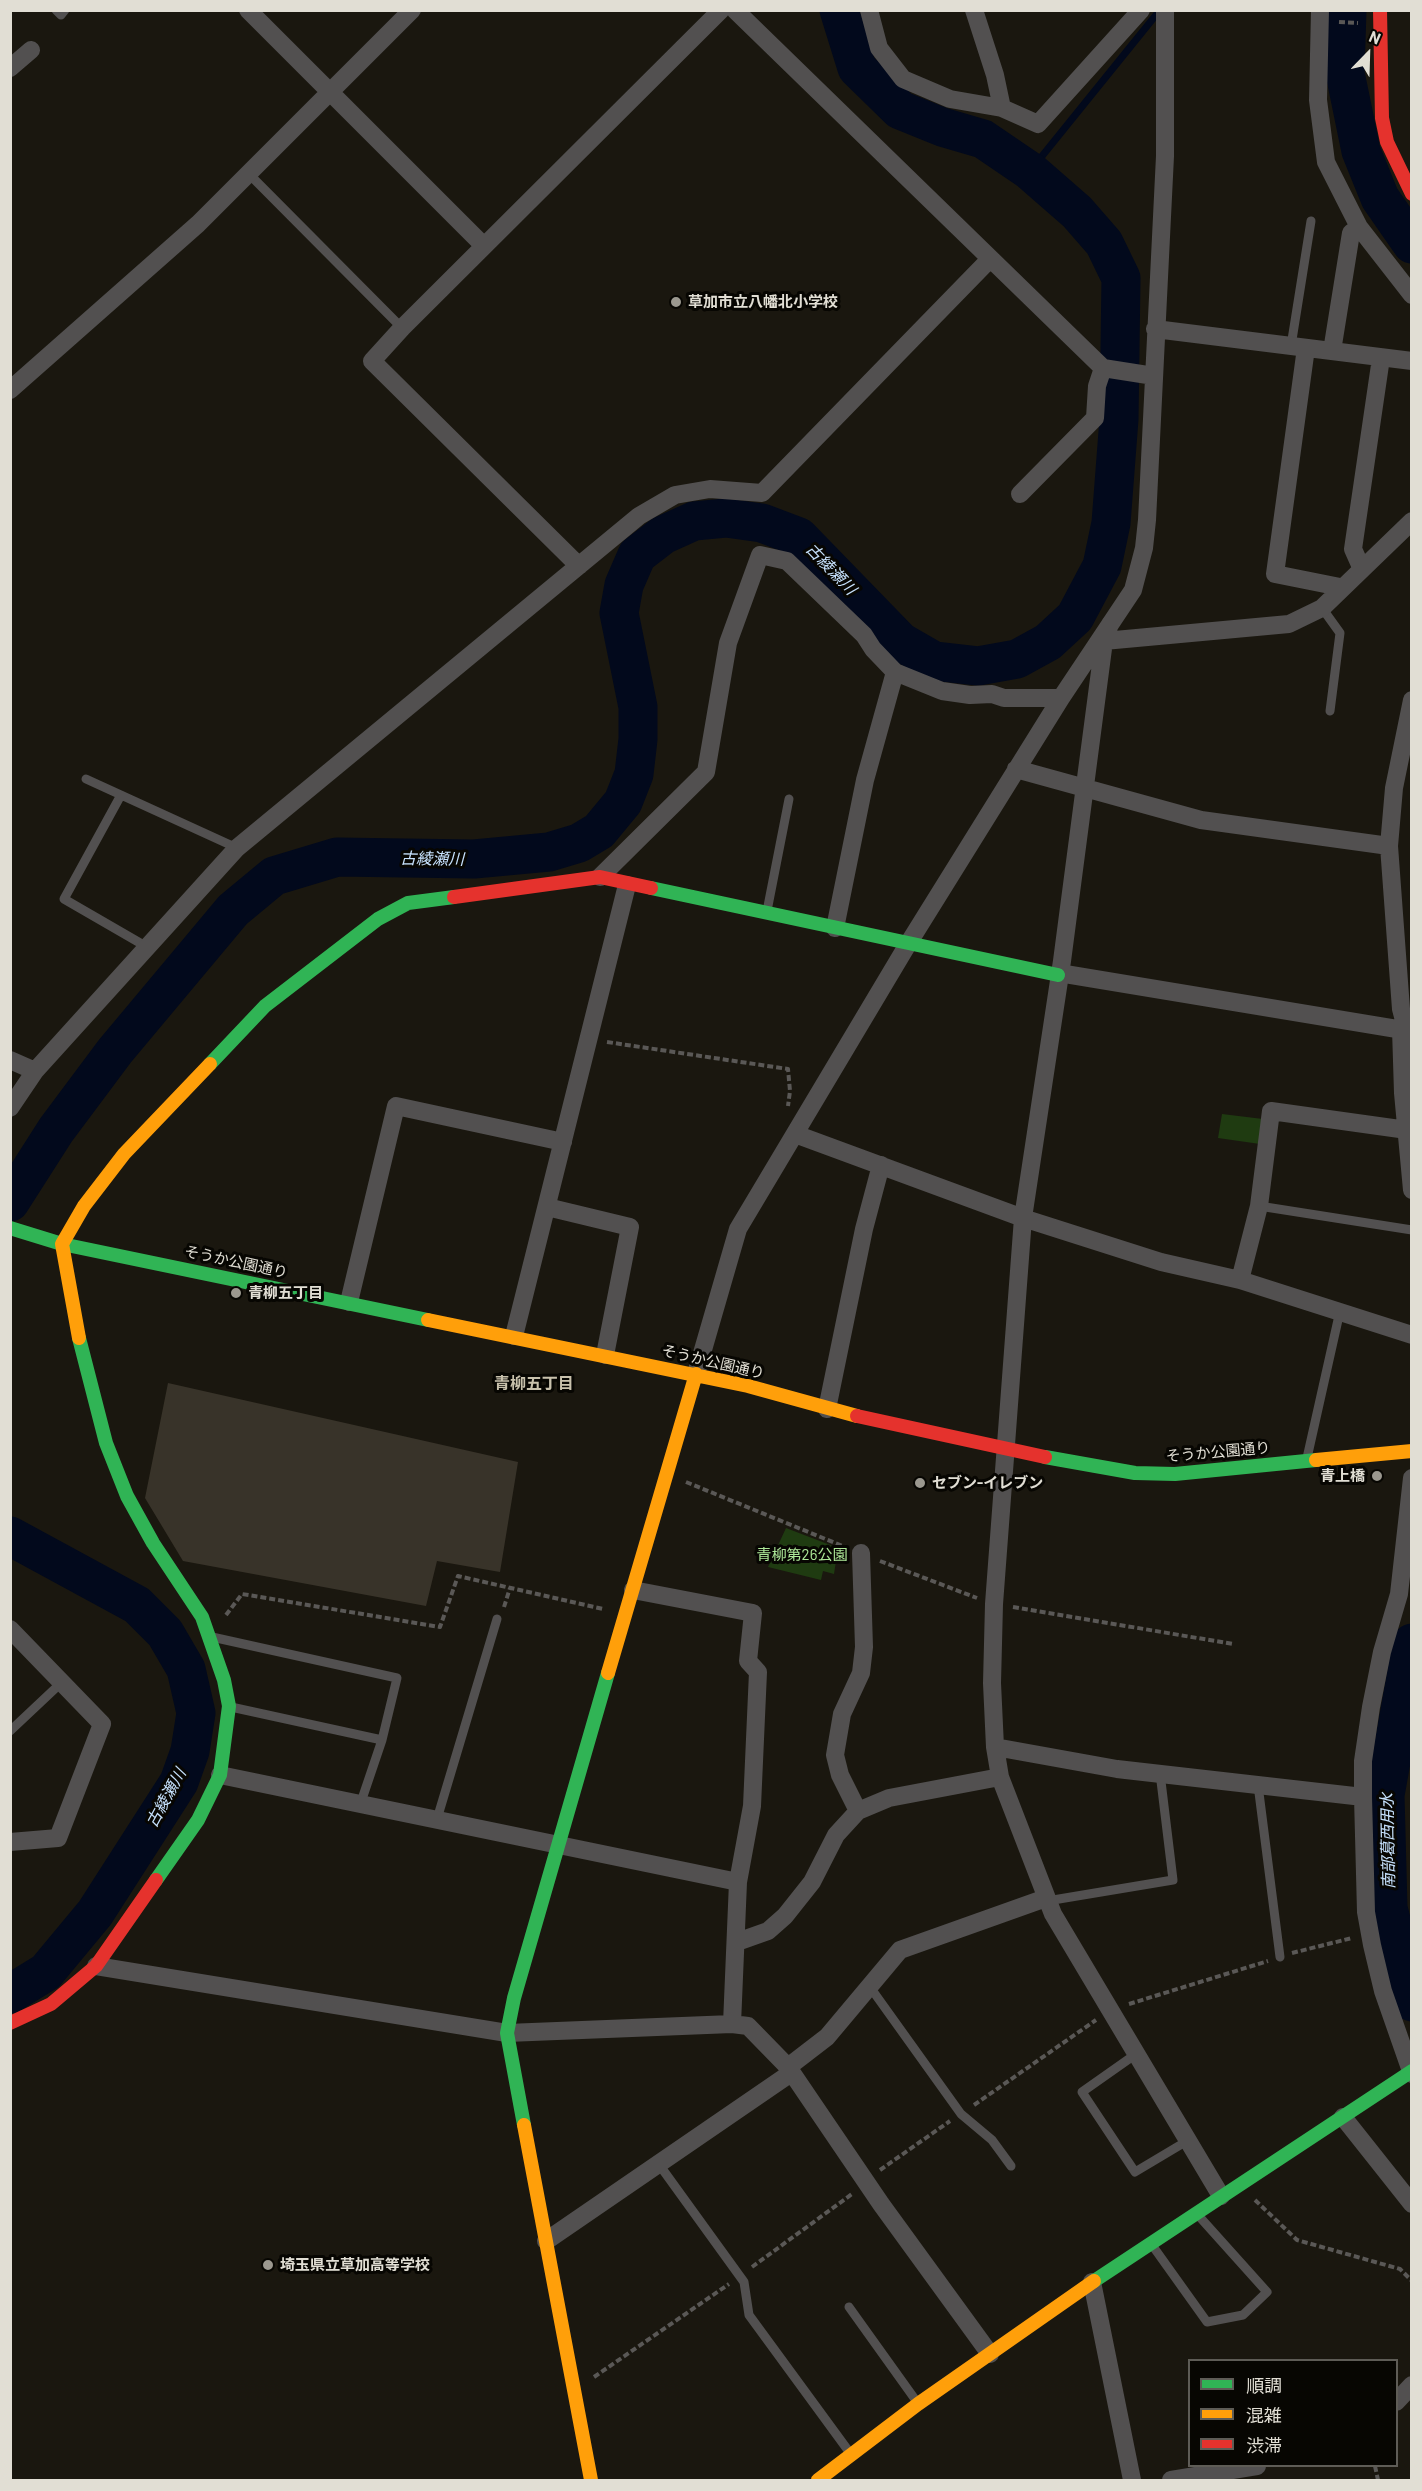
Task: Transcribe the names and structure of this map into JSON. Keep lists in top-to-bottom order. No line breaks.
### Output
{"streets":{"street":["そうか公園通り"]},"districts":["青柳五丁目"],"water":["古綾瀬川","南部葛西用水"],"parks":["青柳第26公園"],"places":["草加市立八幡北小学校","青柳五丁目","青上橋","セブン-イレブン","埼玉県立草加高等学校"],"legend":["順調","混雑","渋滞"],"north":"top right"}
